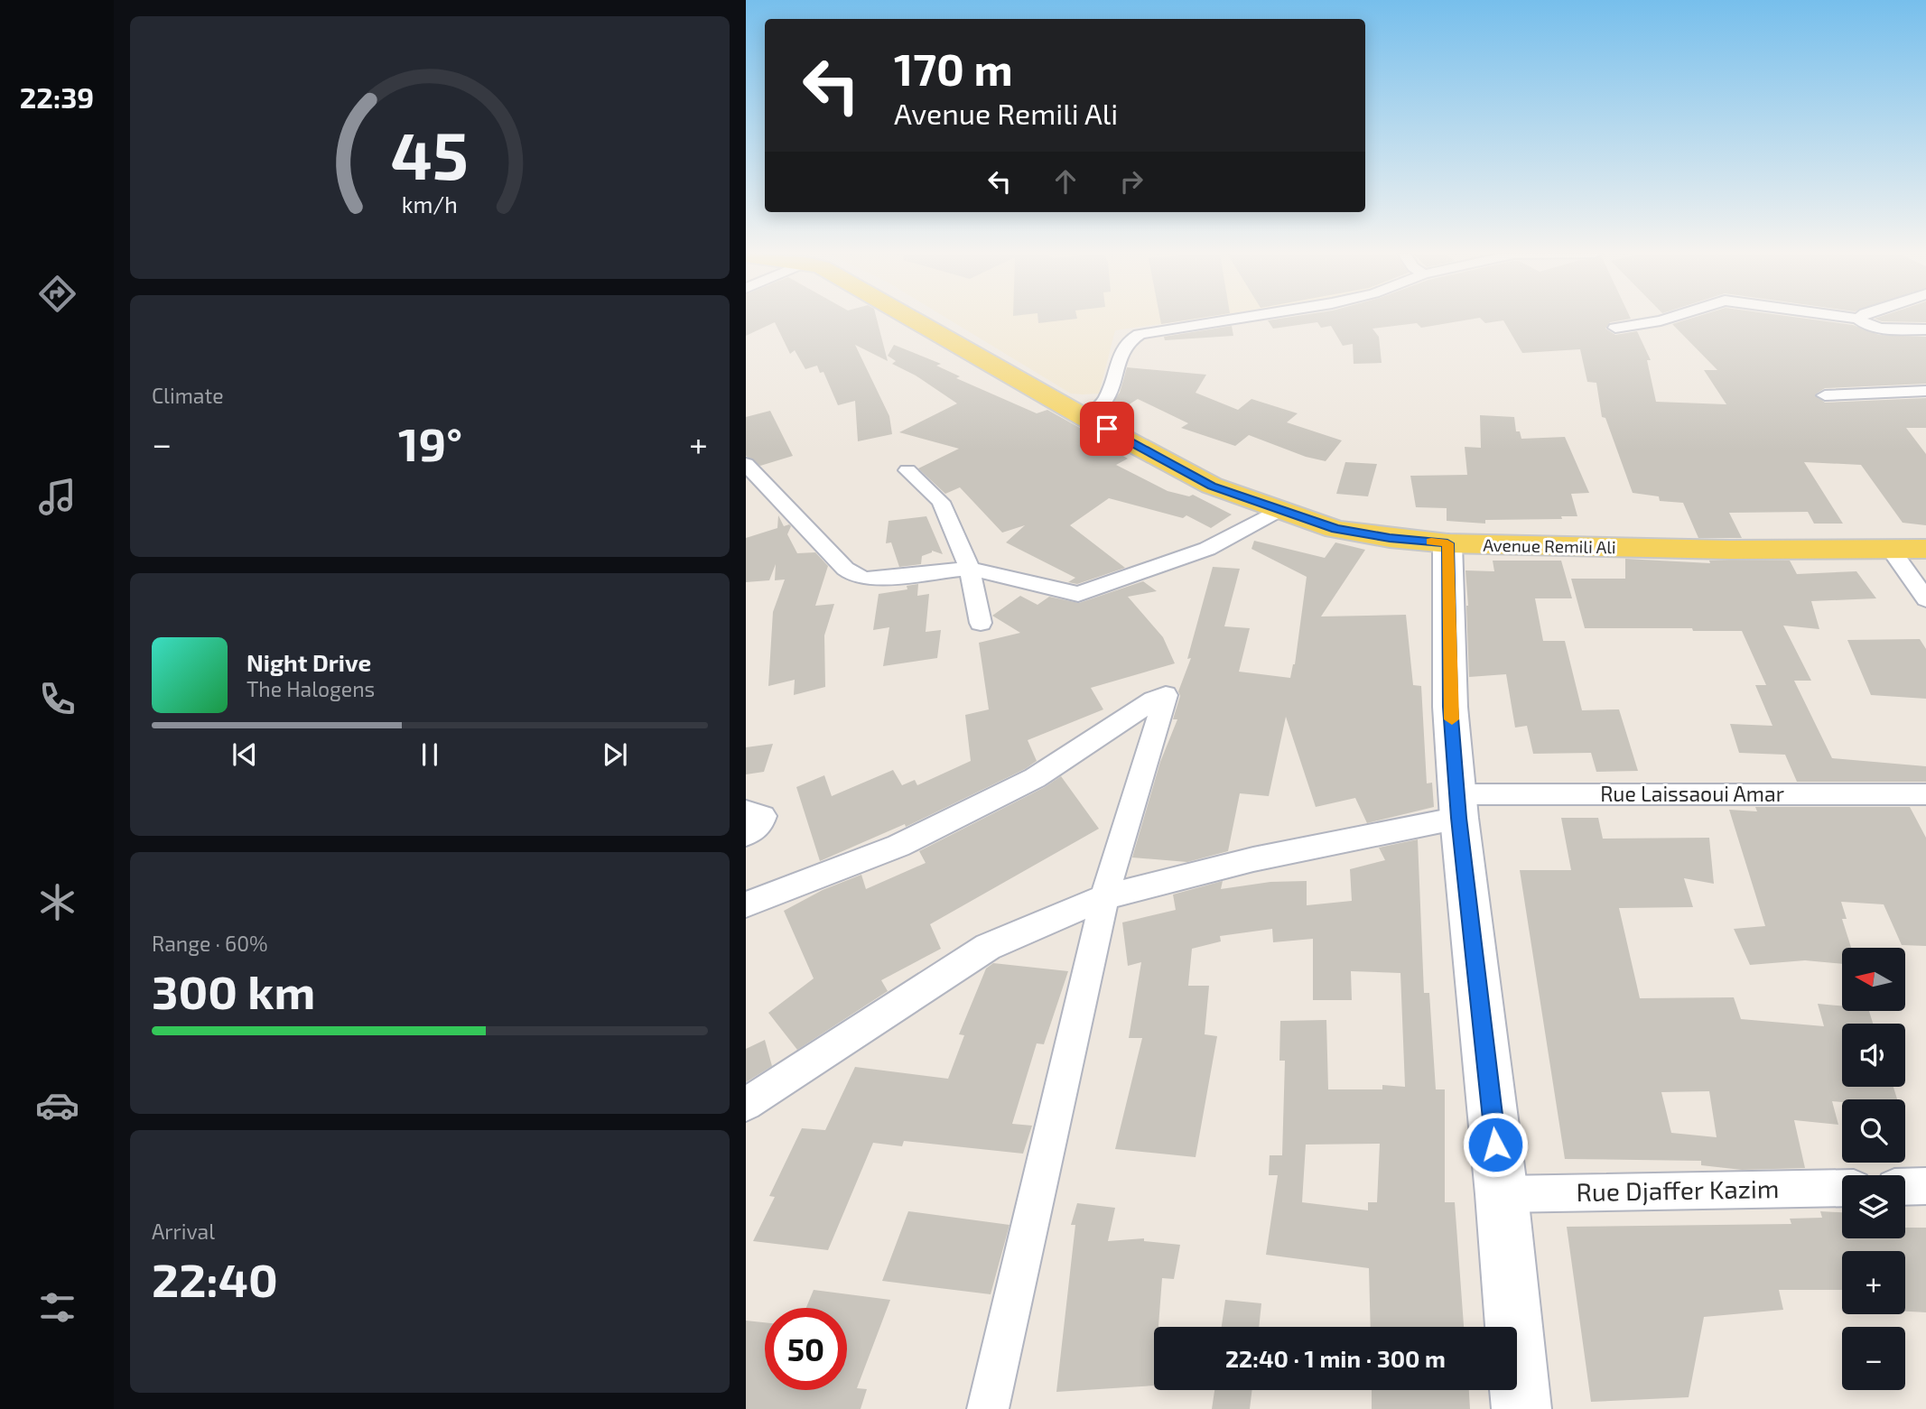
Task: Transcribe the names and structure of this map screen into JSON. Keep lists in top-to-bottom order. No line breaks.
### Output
{"streets":{"main road":["Avenue Remili Ali"],"street":["Rue Laissaoui Amar","Rue Djaffer Kazim"]},"north":"left","page":{"tabs":"22:39","turn":["170 m","Avenue Remili Ali"],"tile":["Climate",["Range · 60%","300 km"],["Arrival","22:40"]],"heat":["−","19°","+"],"song":["Night Drive","The Halogens"],"map_buttons":["+","−"],"limit":"50","trip":"22:40 · 1 min · 300 m","gauge":["45","km/h"]}}
